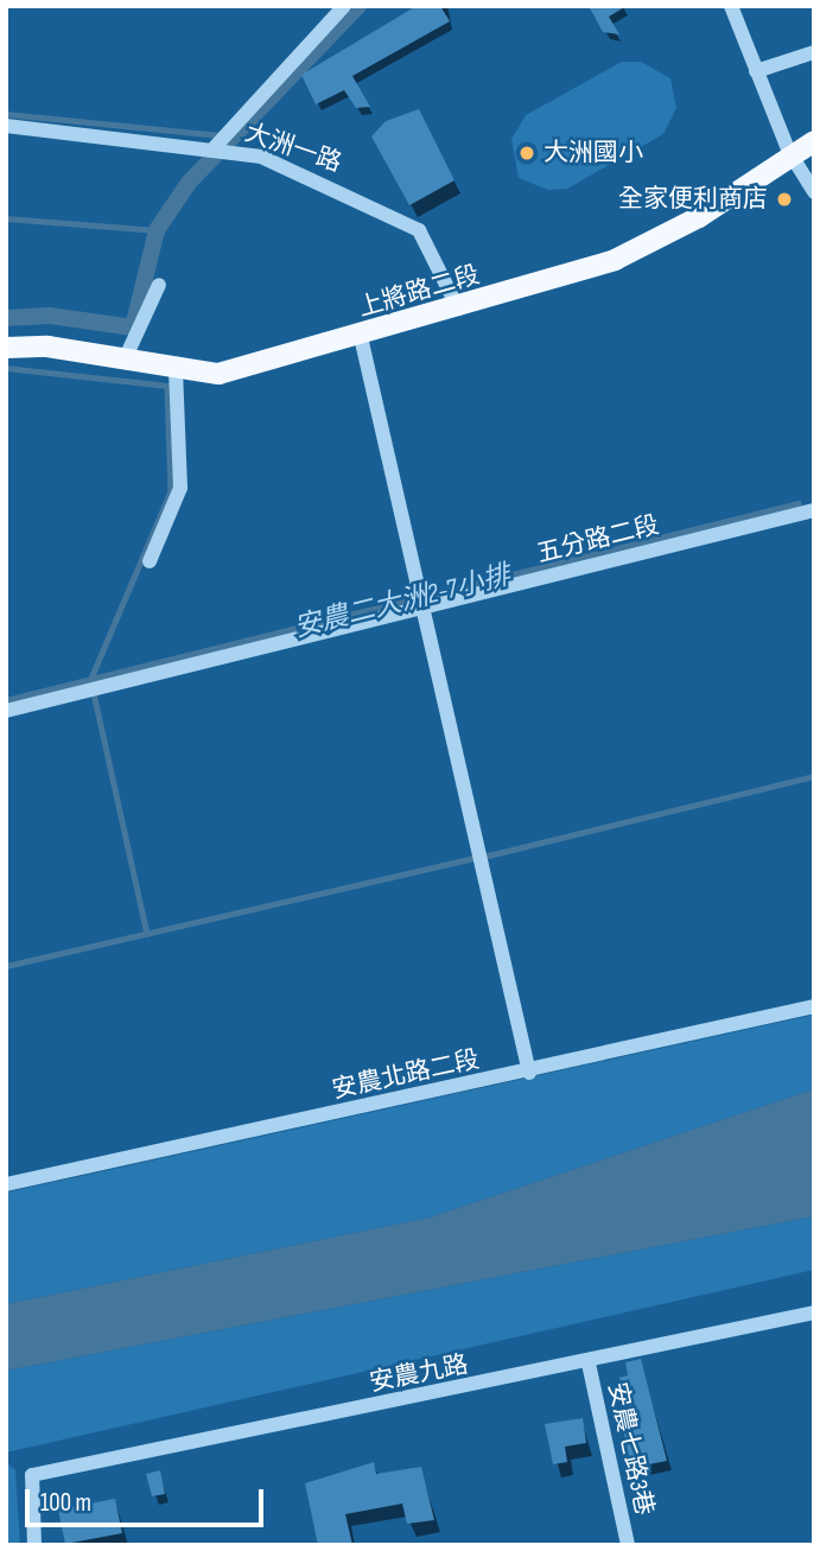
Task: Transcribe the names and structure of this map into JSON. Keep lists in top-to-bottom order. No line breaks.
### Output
{"streets":{"main road":["上將路二段"],"street":["大洲一路","五分路二段","安農北路二段","安農九路","安農七路3巷"]},"crossings":[["大洲一路","上將路二段"],["安農九路","安農七路3巷"]],"water":["安農二大洲2-7小排"],"places":["大洲國小","全家便利商店"],"scale_bar":"100 m"}
